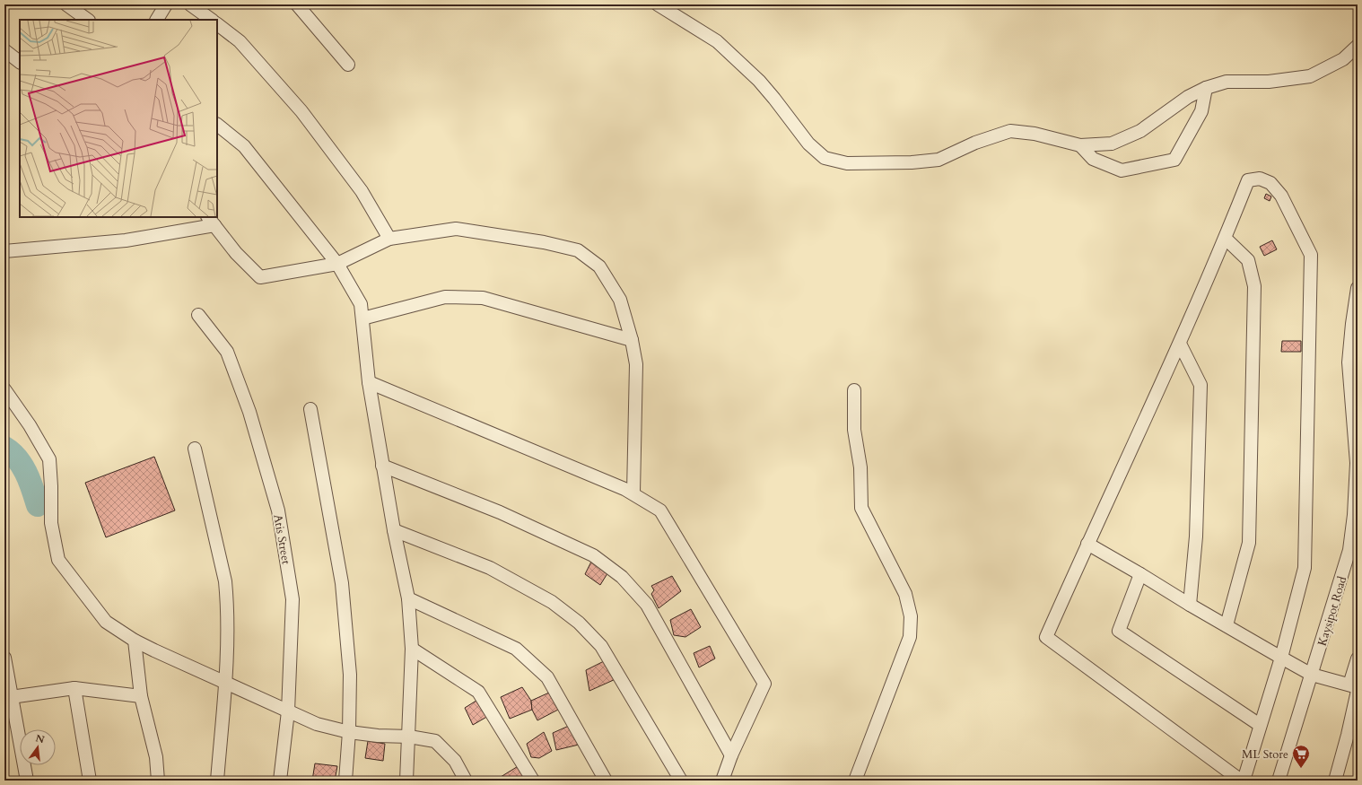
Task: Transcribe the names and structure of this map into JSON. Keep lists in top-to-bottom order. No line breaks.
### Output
{"streets":{"street":["Atis Street","Kaysipot Road"]},"places":{"supermarket":["ML Store"]},"north":"top"}
